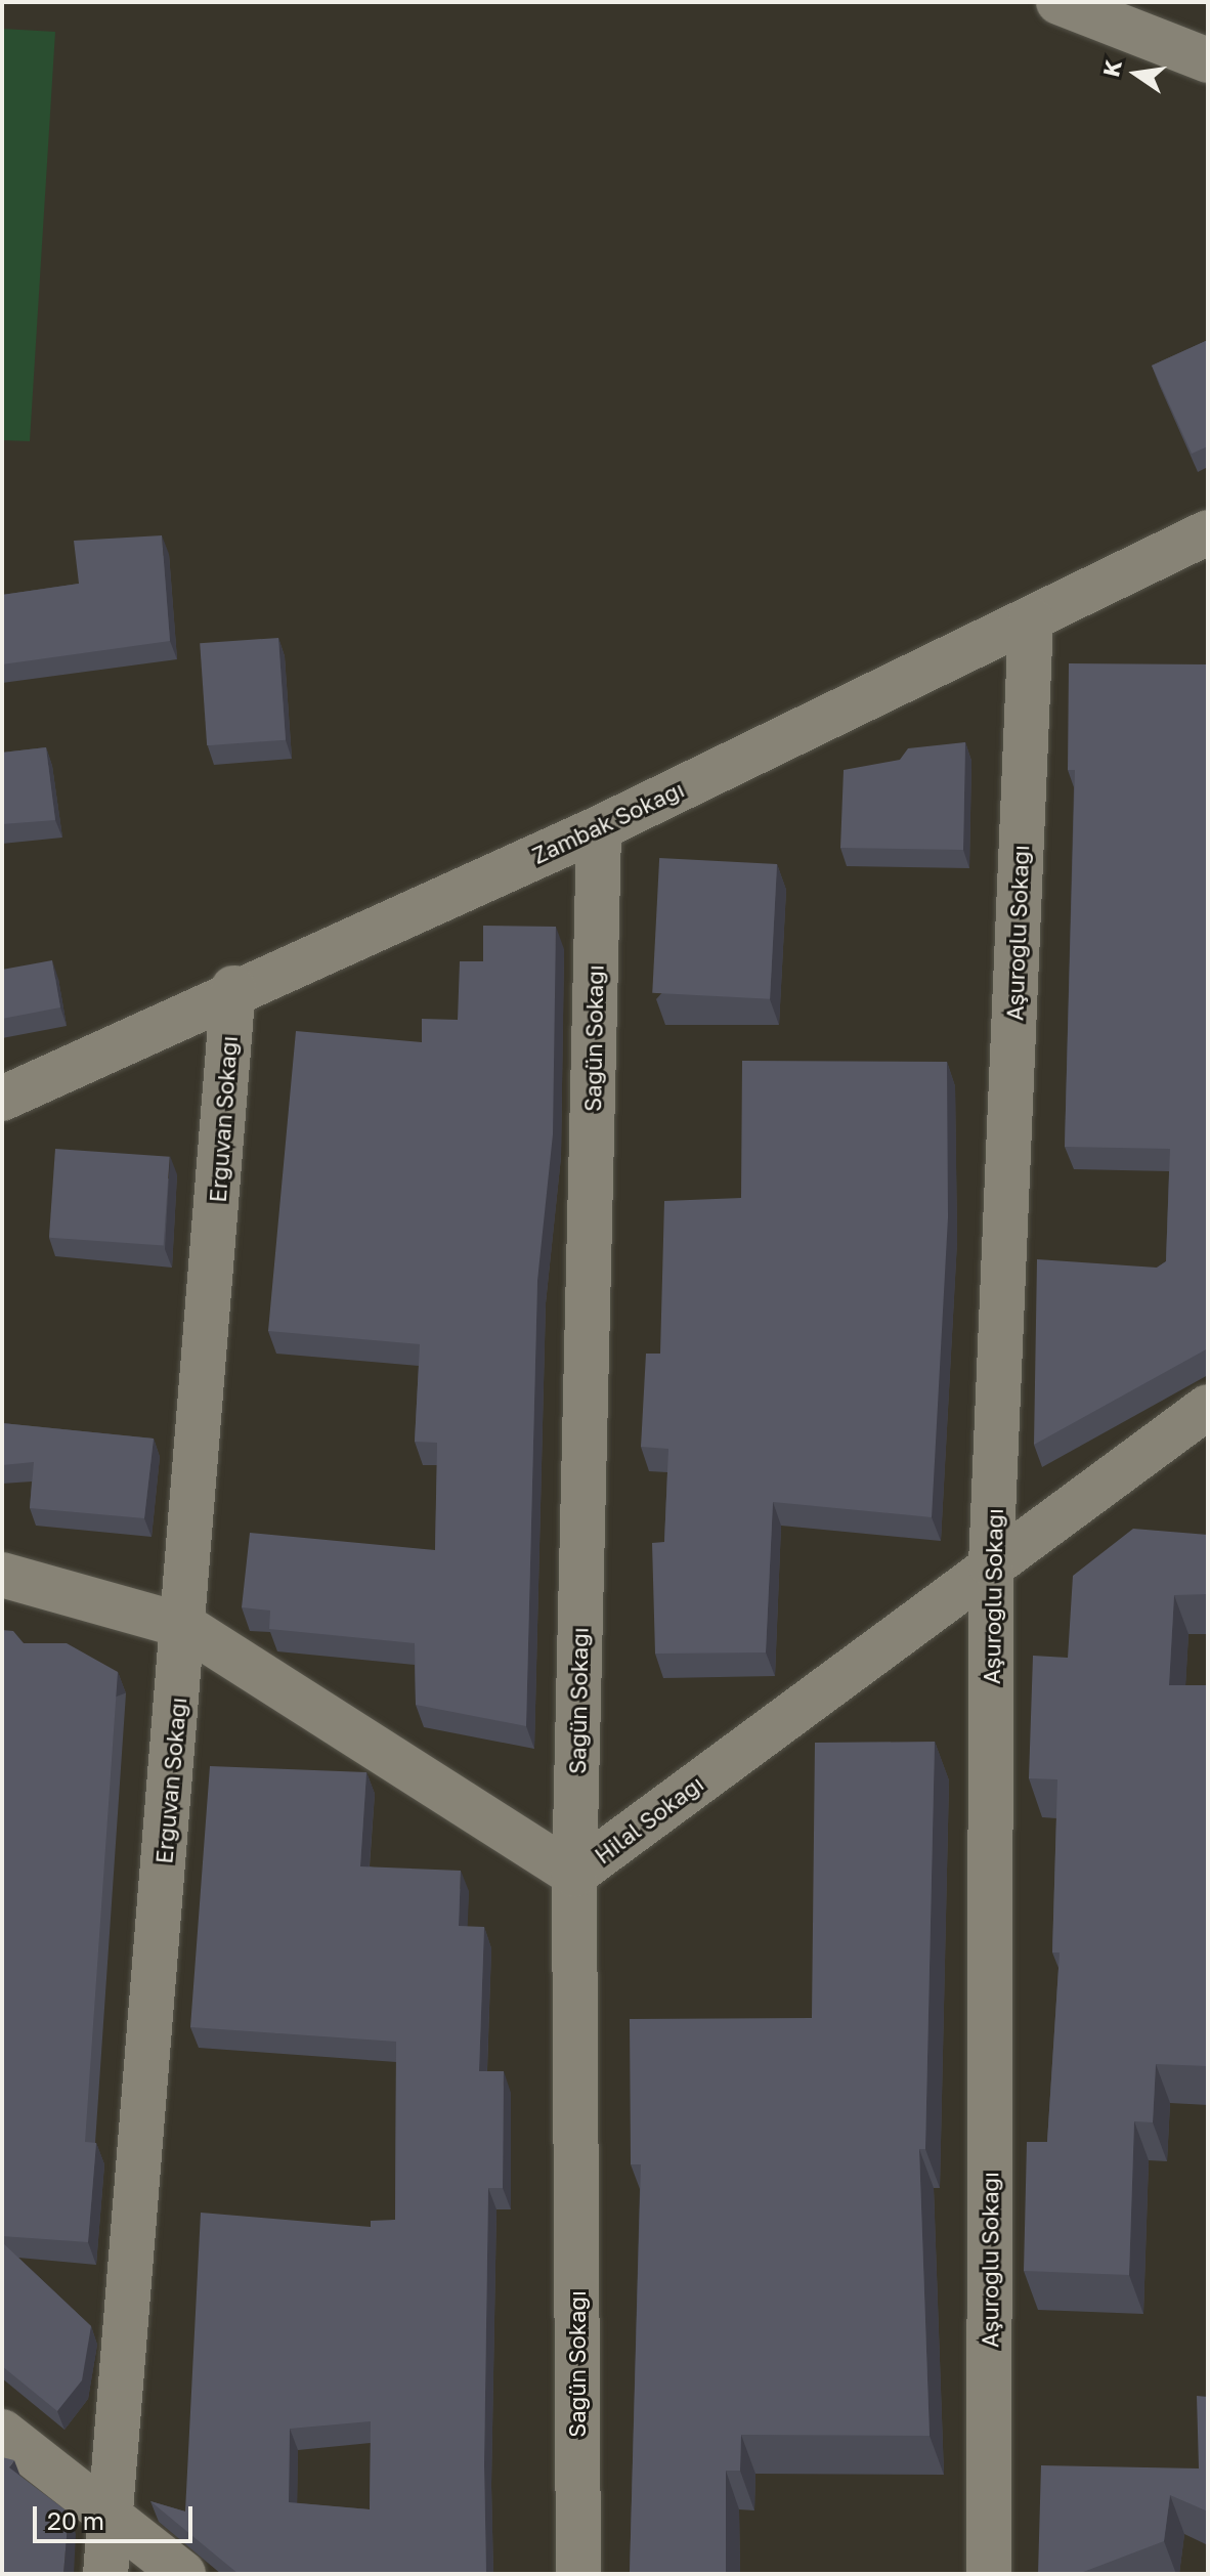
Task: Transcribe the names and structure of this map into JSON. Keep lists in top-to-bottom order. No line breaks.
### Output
{"streets":{"street":["Zambak Sokağı","Aşuroğlu Sokağı","Sagün Sokağı","Erguvan Sokağı","Hilal Sokağı"]},"crossings":[["Zambak Sokağı","Aşuroğlu Sokağı"],["Zambak Sokağı","Sagün Sokağı"],["Zambak Sokağı","Erguvan Sokağı"],["Aşuroğlu Sokağı","Hilal Sokağı"],["Sagün Sokağı","Hilal Sokağı"],["Erguvan Sokağı","Hilal Sokağı"]],"scale_bar":"20 m","north":"left"}
